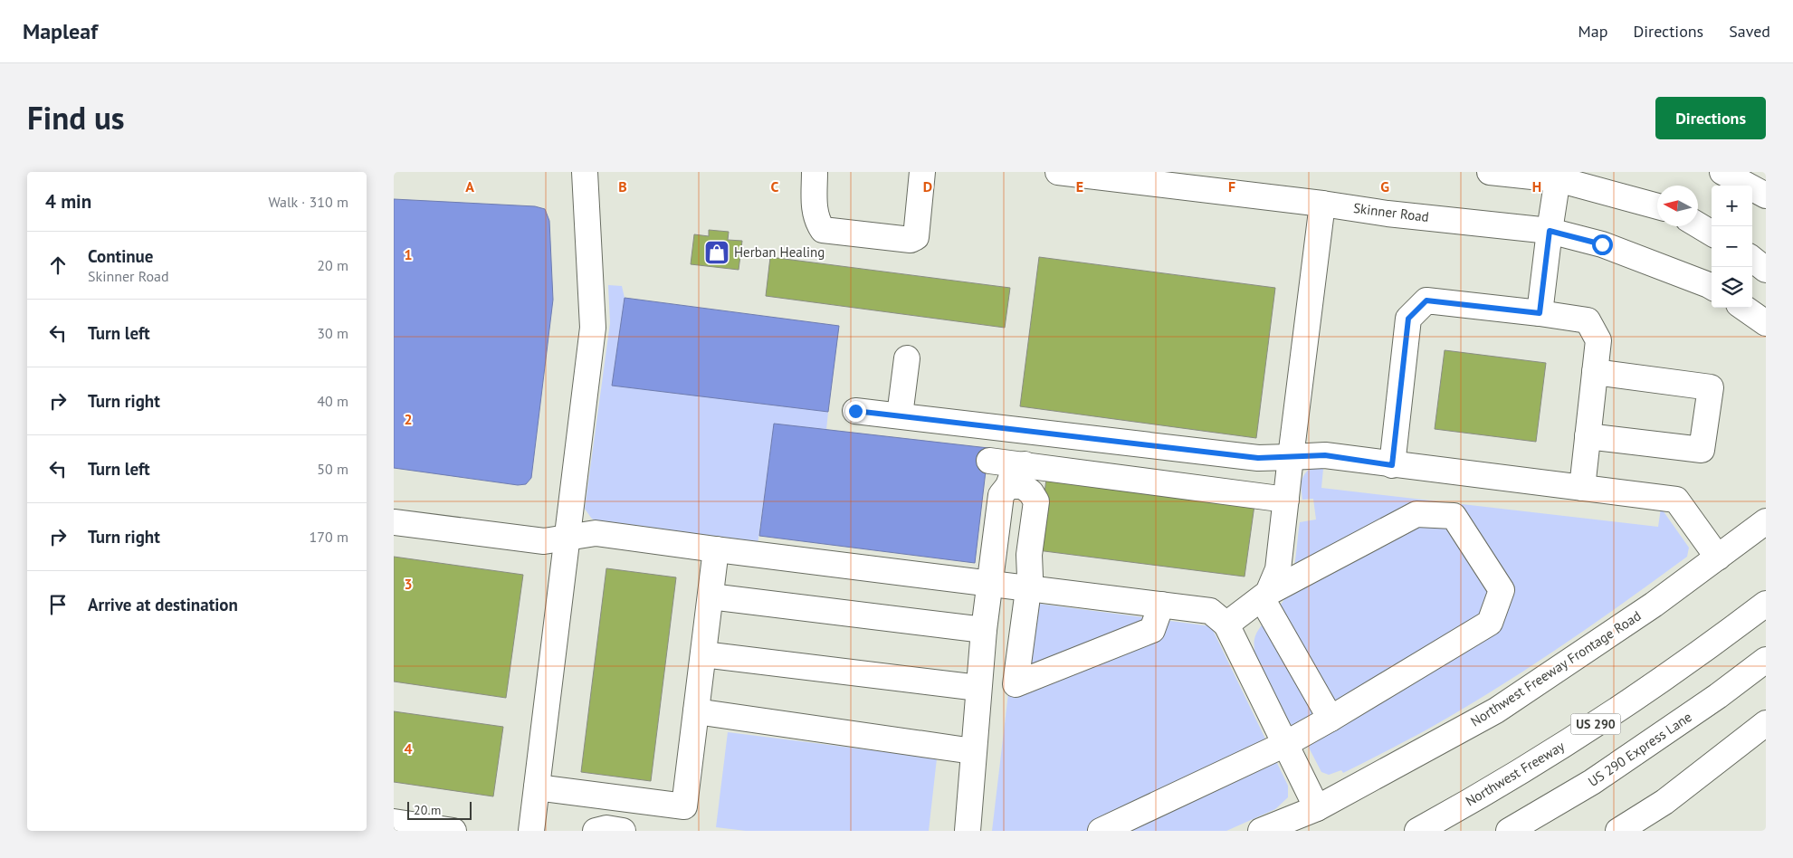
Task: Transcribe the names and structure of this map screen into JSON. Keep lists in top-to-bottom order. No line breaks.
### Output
{"streets":{"main road":["Skinner Road","Northwest Freeway Frontage Road","US 290","US 290 Express Lane","Northwest Freeway"]},"places":{"shop":["Herban Healing"]},"scale_bar":"20 m","north":"left","page":{"header":"Mapleaf","nav":["Map","Directions","Saved"],"title":"Find us","buttons":"Directions","heading":["4 min","Walk · 310 m"],"map_buttons":["+","−"],"list":[["Continue","Skinner Road","20 m"],["Turn left","30 m"],["Turn right","40 m"],["Turn left","50 m"],["Turn right","170 m"],"Arrive at destination"],"scale":"20 m"},"grid":{"columns":["A","B","C","D","E","F","G","H"],"rows":["1","2","3","4"]}}
